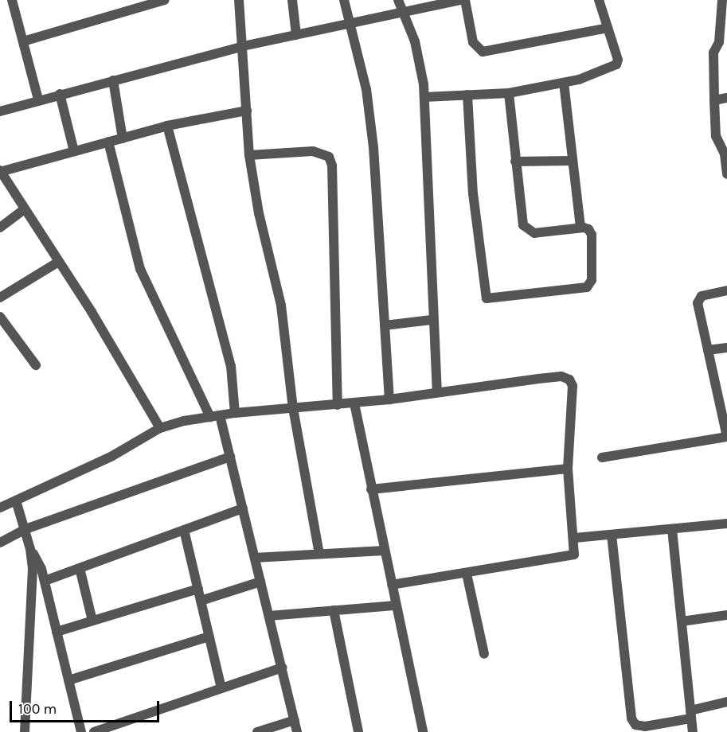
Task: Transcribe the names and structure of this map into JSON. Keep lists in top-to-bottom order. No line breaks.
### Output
{"scale_bar":"100 m"}
